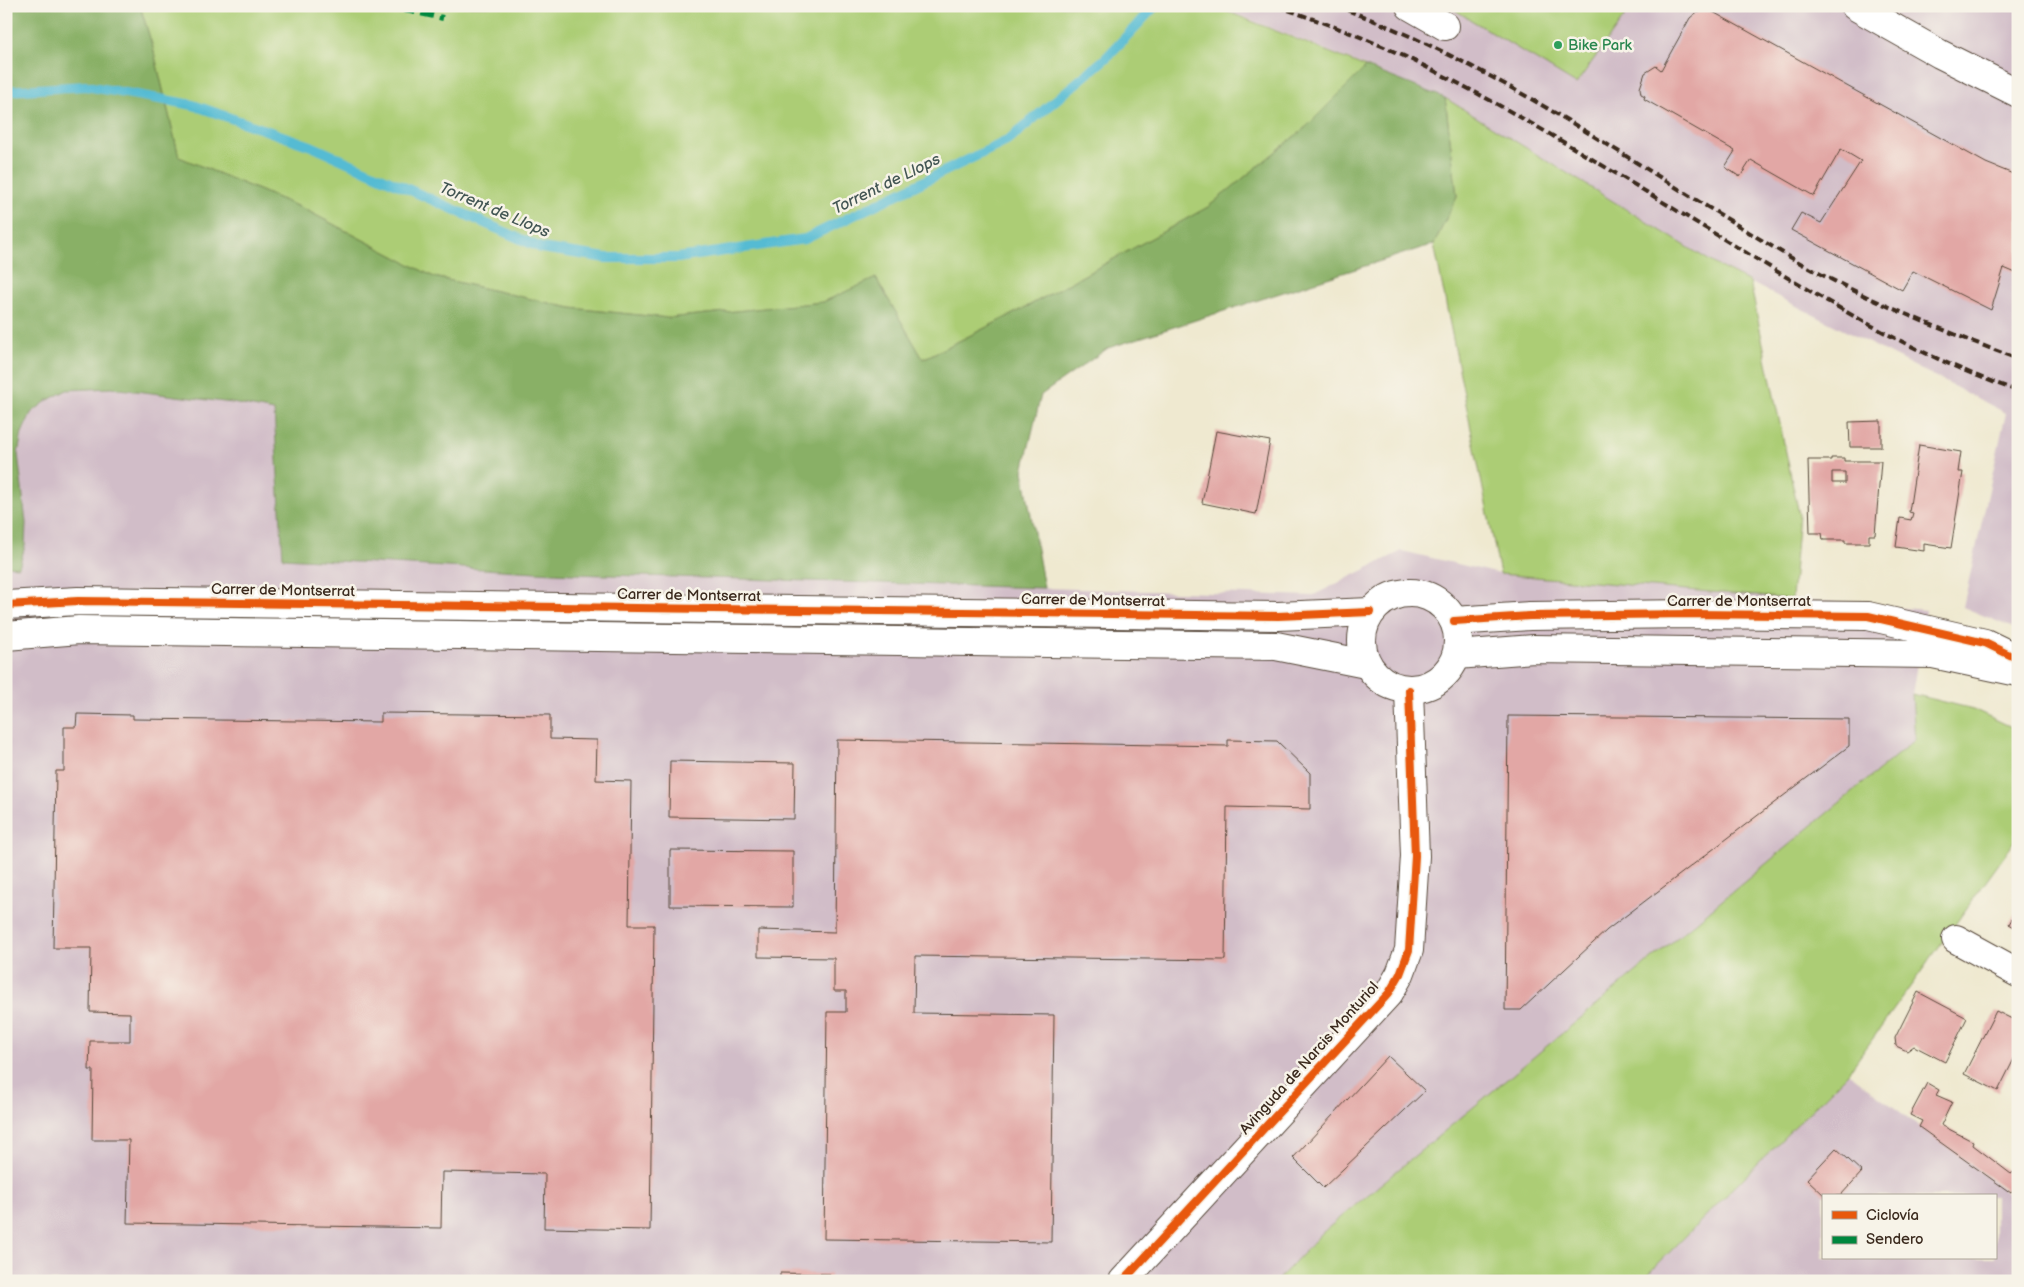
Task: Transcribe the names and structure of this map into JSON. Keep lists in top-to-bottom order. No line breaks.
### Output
{"streets":{"street":["Carrer de Montserrat","Avinguda de Narcis Monturiol"]},"crossings":[["Carrer de Montserrat","Avinguda de Narcis Monturiol"]],"water":["Torrent de Llops"],"places":["Bike Park"],"legend":["Ciclovía","Sendero"]}
